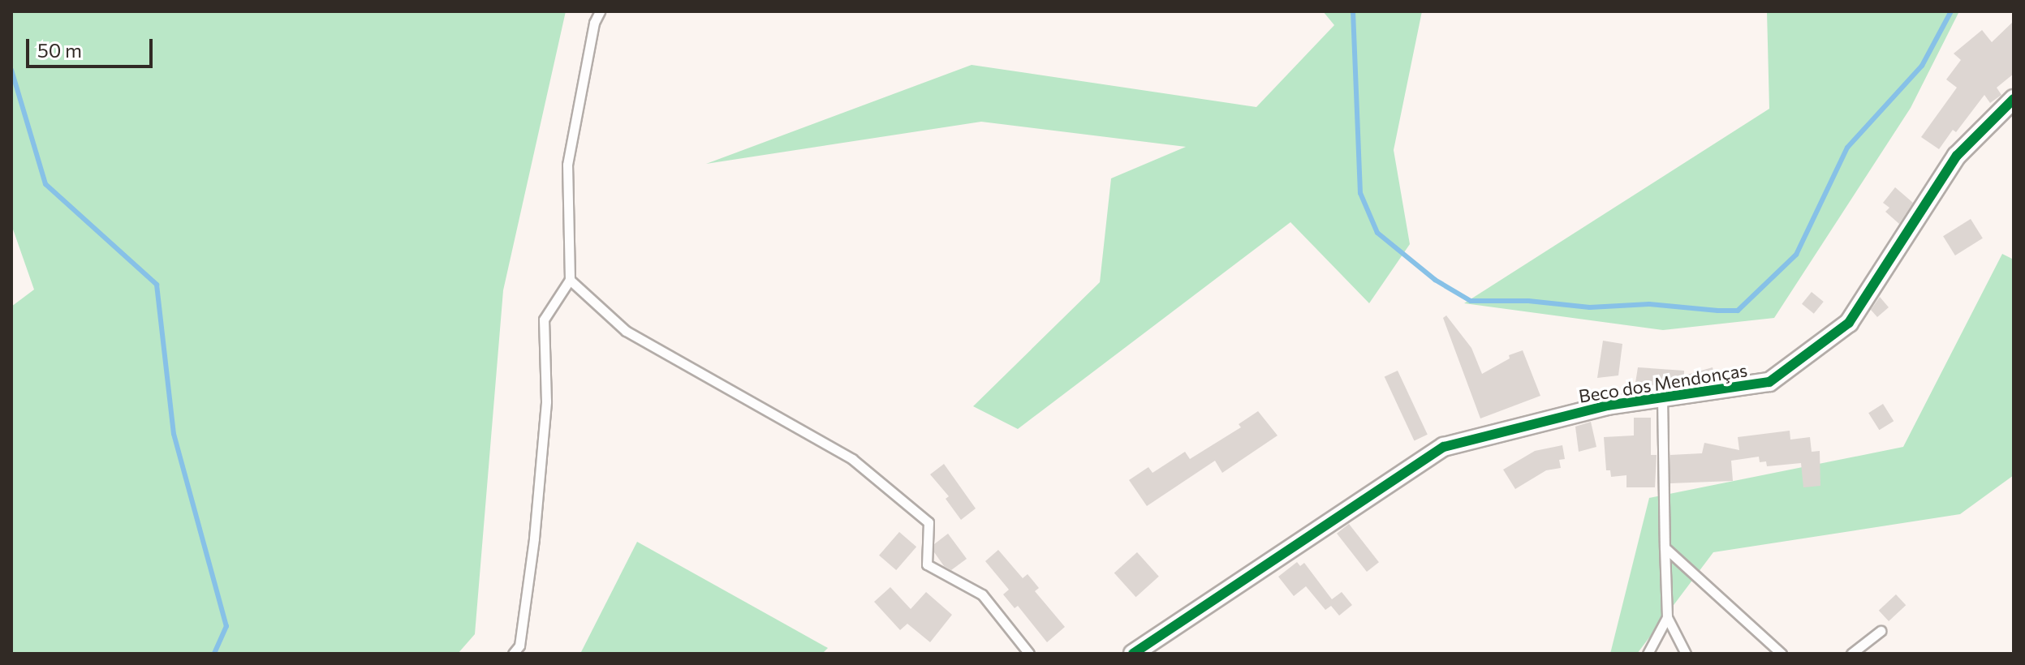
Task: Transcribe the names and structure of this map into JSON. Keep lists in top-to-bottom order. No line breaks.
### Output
{"streets":{"street":["Beco dos Mendonças"]},"scale_bar":"50 m"}
